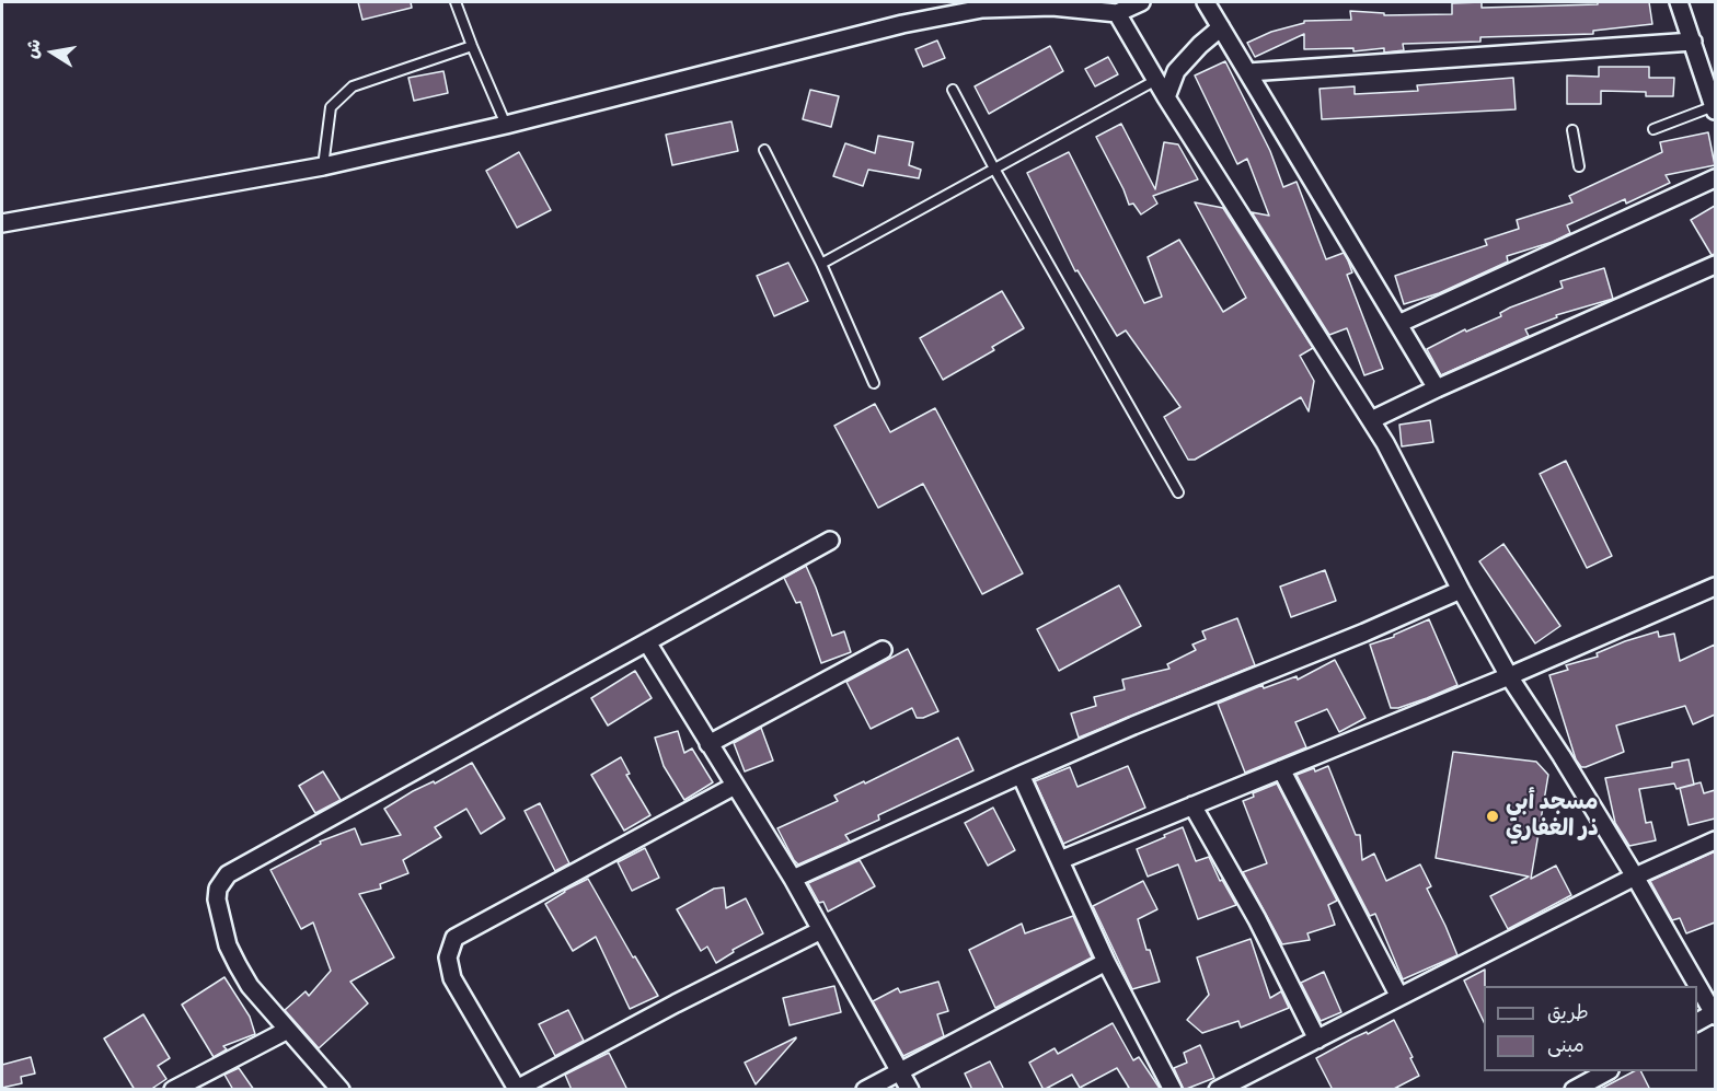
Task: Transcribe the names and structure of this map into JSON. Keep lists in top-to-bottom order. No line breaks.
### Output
{"places":["مسجد أبي ذر الغفاري"],"legend":["طريق","مبنى"],"north":"left"}
